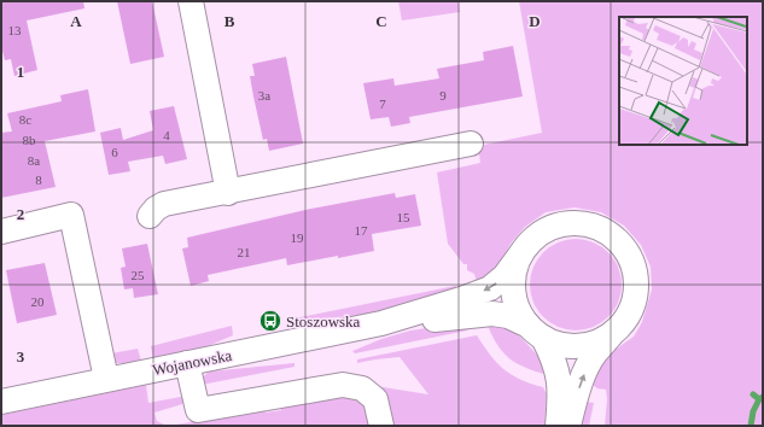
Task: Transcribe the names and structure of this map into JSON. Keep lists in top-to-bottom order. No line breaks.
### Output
{"streets":{"street":["Wojanowska"]},"places":{"bus stop":["Stoszowska"]},"house_numbers":["13","3a","9","7","8c","4","8b","6","8a","8","15","17","19","21","25","20"],"grid":{"columns":["A","B","C","D"],"rows":["1","2","3"]}}
